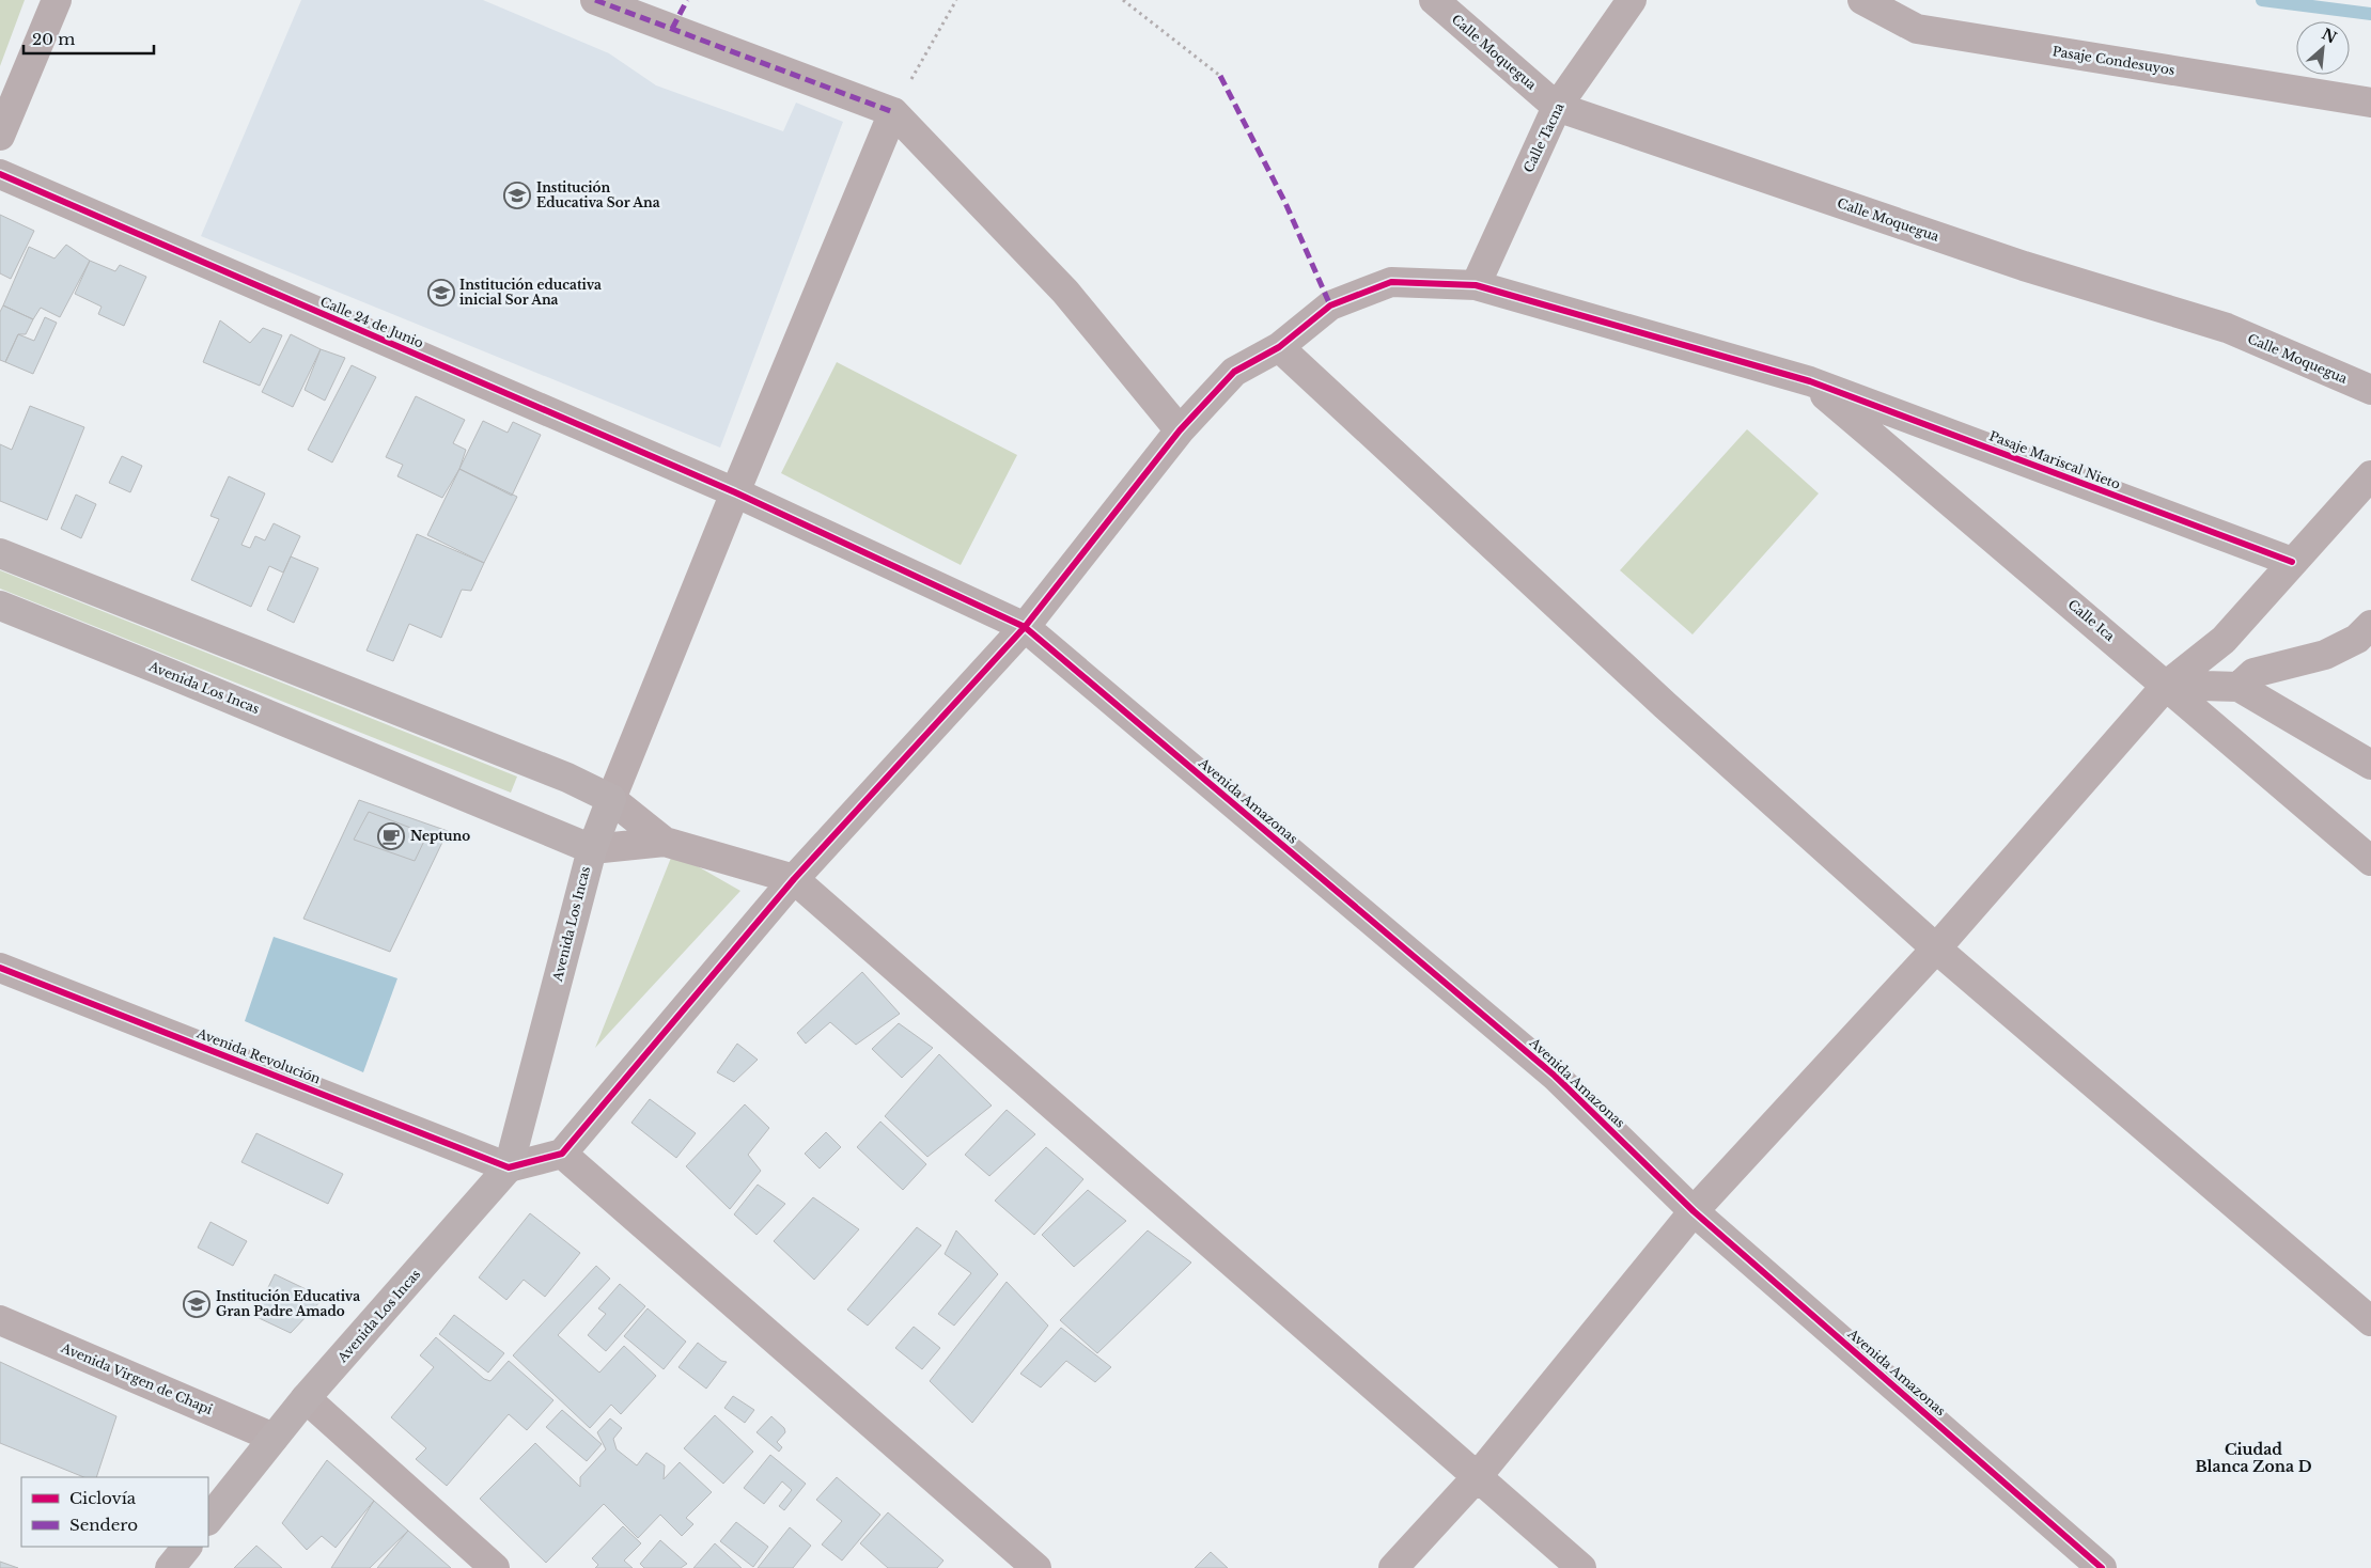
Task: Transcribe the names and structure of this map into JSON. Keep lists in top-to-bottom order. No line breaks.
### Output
{"streets":{"main road":["Avenida Los Incas"],"street":["Calle Moquegua","Pasaje Condesuyos","Calle Tacna","Calle 24 de Junio","Pasaje Mariscal Nieto","Calle Ica","Avenida Amazonas","Avenida Revolución","Avenida Virgen de Chapi"]},"crossings":[["Calle Moquegua","Calle Tacna"],["Calle Tacna","Pasaje Mariscal Nieto"],["Calle 24 de Junio","Pasaje Mariscal Nieto"],["Calle 24 de Junio","Avenida Amazonas"],["Pasaje Mariscal Nieto","Calle Ica"],["Pasaje Mariscal Nieto","Avenida Amazonas"],["Avenida Los Incas","Avenida Revolución"],["Avenida Los Incas","Avenida Virgen de Chapi"]],"districts":["Ciudad Blanca Zona D"],"places":{"school or university":["Institución Educativa Sor Ana","Institución educativa inicial Sor Ana","Institución Educativa Gran Padre Amado"],"cafe":["Neptuno"]},"legend":["Ciclovía","Sendero"],"scale_bar":"20 m","north":"top right"}
